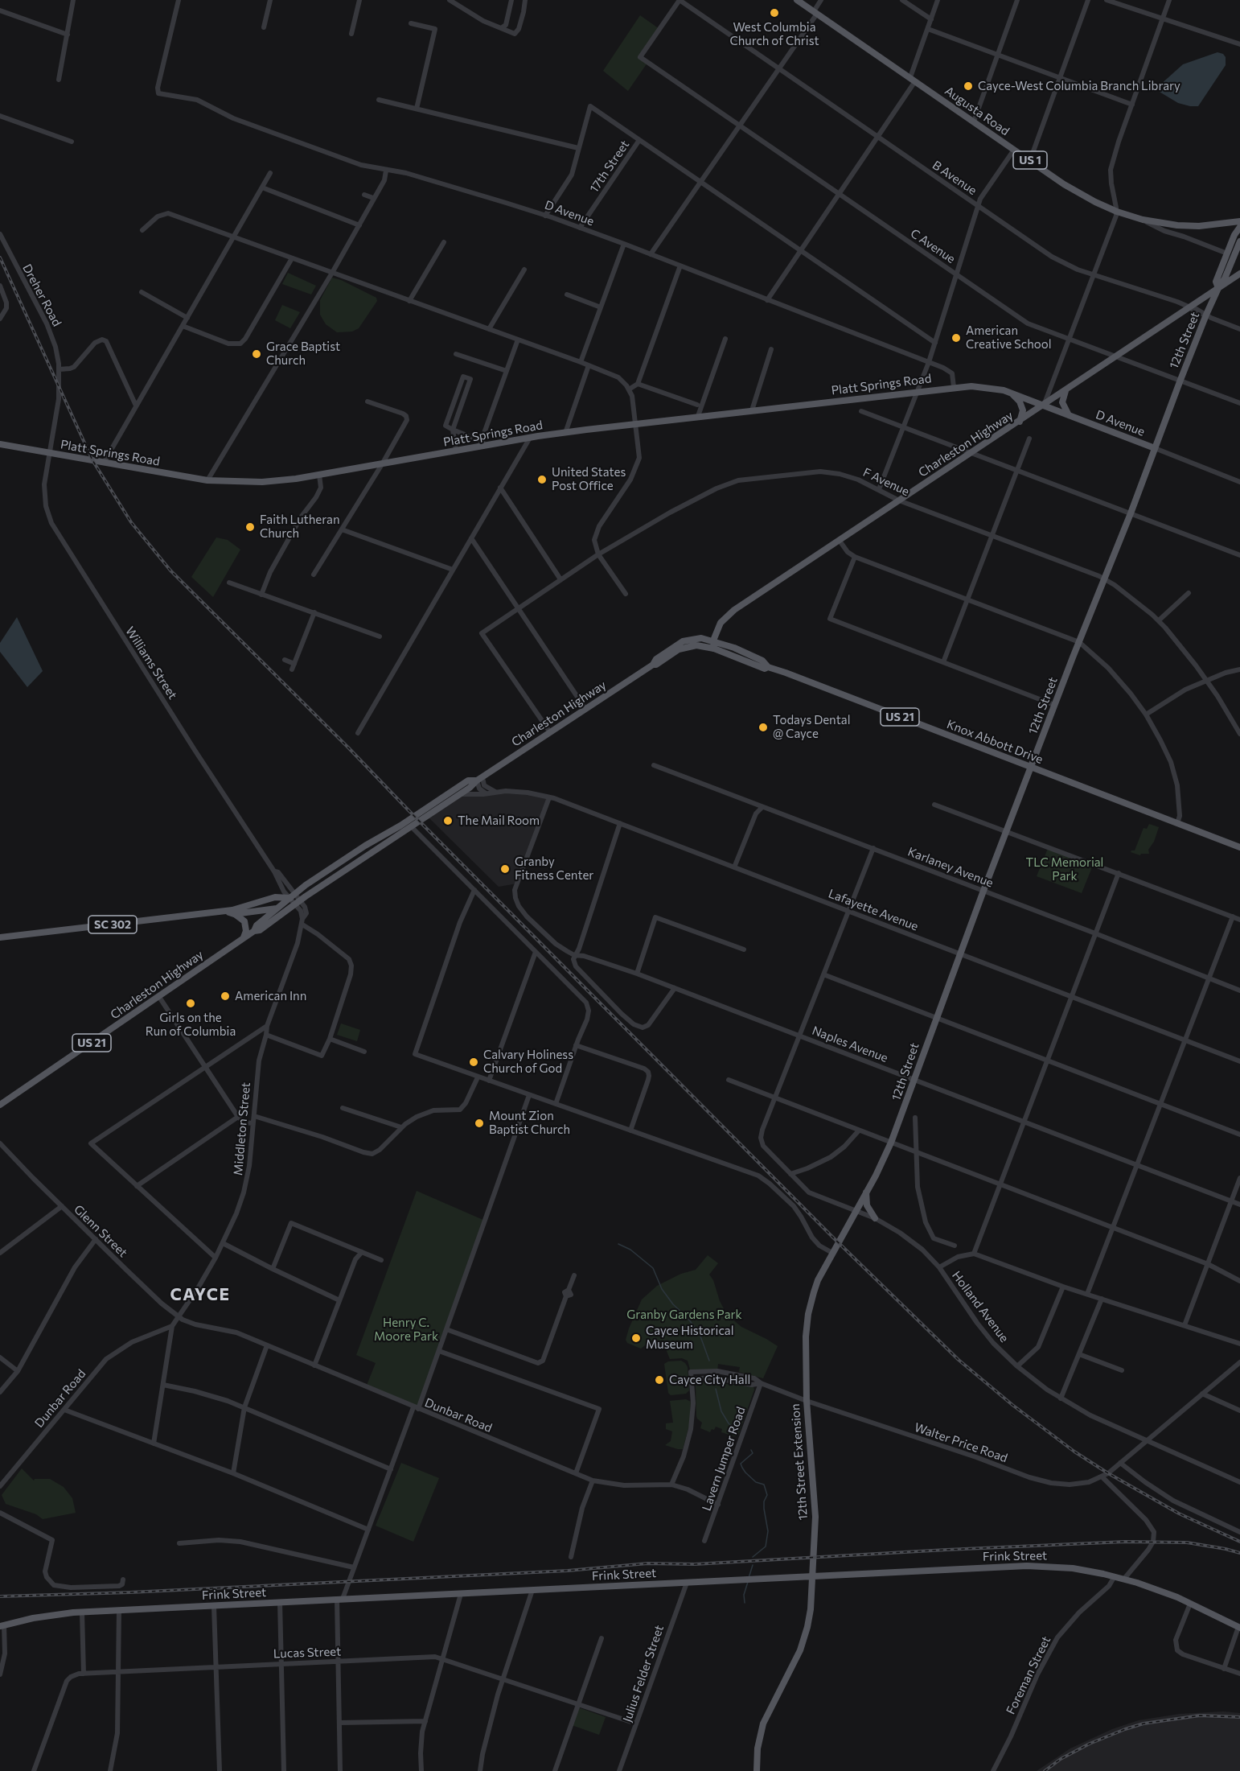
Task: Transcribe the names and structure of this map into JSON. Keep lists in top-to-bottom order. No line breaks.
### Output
{"streets":{"main road":["Augusta Road","US 1","D Avenue","12th Street","Platt Springs Road","Charleston Highway","US 21","Knox Abbott Drive","SC 302","12th Street Extension","Frink Street"],"street":["17th Street","B Avenue","C Avenue","Dreher Road","F Avenue","Williams Street","Karlaney Avenue","Lafayette Avenue","Naples Avenue","Middleton Street","Glenn Street","Holland Avenue","Dunbar Road","Walter Price Road","Lavern Jumper Road","Lucas Street","Julius Felder Street","Foreman Street"]},"crossings":[["17th Street","D Avenue"],["B Avenue","C Avenue"],["B Avenue","12th Street"],["B Avenue","Charleston Highway"],["D Avenue","12th Street"],["D Avenue","Platt Springs Road"],["D Avenue","Charleston Highway"],["C Avenue","12th Street"],["C Avenue","Charleston Highway"],["Dreher Road","Platt Springs Road"],["Dreher Road","Williams Street"],["12th Street","Charleston Highway"],["12th Street","F Avenue"],["12th Street","Knox Abbott Drive"],["12th Street","Karlaney Avenue"],["12th Street","Lafayette Avenue"],["12th Street","Naples Avenue"],["12th Street","Holland Avenue"],["12th Street","12th Street Extension"],["Platt Springs Road","Williams Street"],["Charleston Highway","F Avenue"],["Charleston Highway","Williams Street"],["Charleston Highway","Knox Abbott Drive"],["Charleston Highway","Lafayette Avenue"],["Charleston Highway","SC 302"],["Charleston Highway","Middleton Street"],["Williams Street","SC 302"],["Lafayette Avenue","Naples Avenue"],["SC 302","Middleton Street"],["Middleton Street","Glenn Street"],["Middleton Street","Dunbar Road"],["Glenn Street","Dunbar Road"],["Holland Avenue","Walter Price Road"],["Holland Avenue","12th Street Extension"],["Dunbar Road","Lavern Jumper Road"],["Walter Price Road","Lavern Jumper Road"],["Walter Price Road","12th Street Extension"],["12th Street Extension","Frink Street"],["Frink Street","Julius Felder Street"],["Frink Street","Foreman Street"],["Lucas Street","Julius Felder Street"]],"districts":["CAYCE"],"parks":["TLC Memorial Park","Granby Gardens Park","Henry C. Moore Park"],"places":["West Columbia Church of Christ","Cayce-West Columbia Branch Library","American Creative School","Grace Baptist Church","United States Post Office","Faith Lutheran Church","Todays Dental @ Cayce","The Mail Room","Granby Fitness Center","American Inn","Girls on the Run of Columbia","Calvary Holiness Church of God","Mount Zion Baptist Church","Cayce Historical Museum","Cayce City Hall"]}
